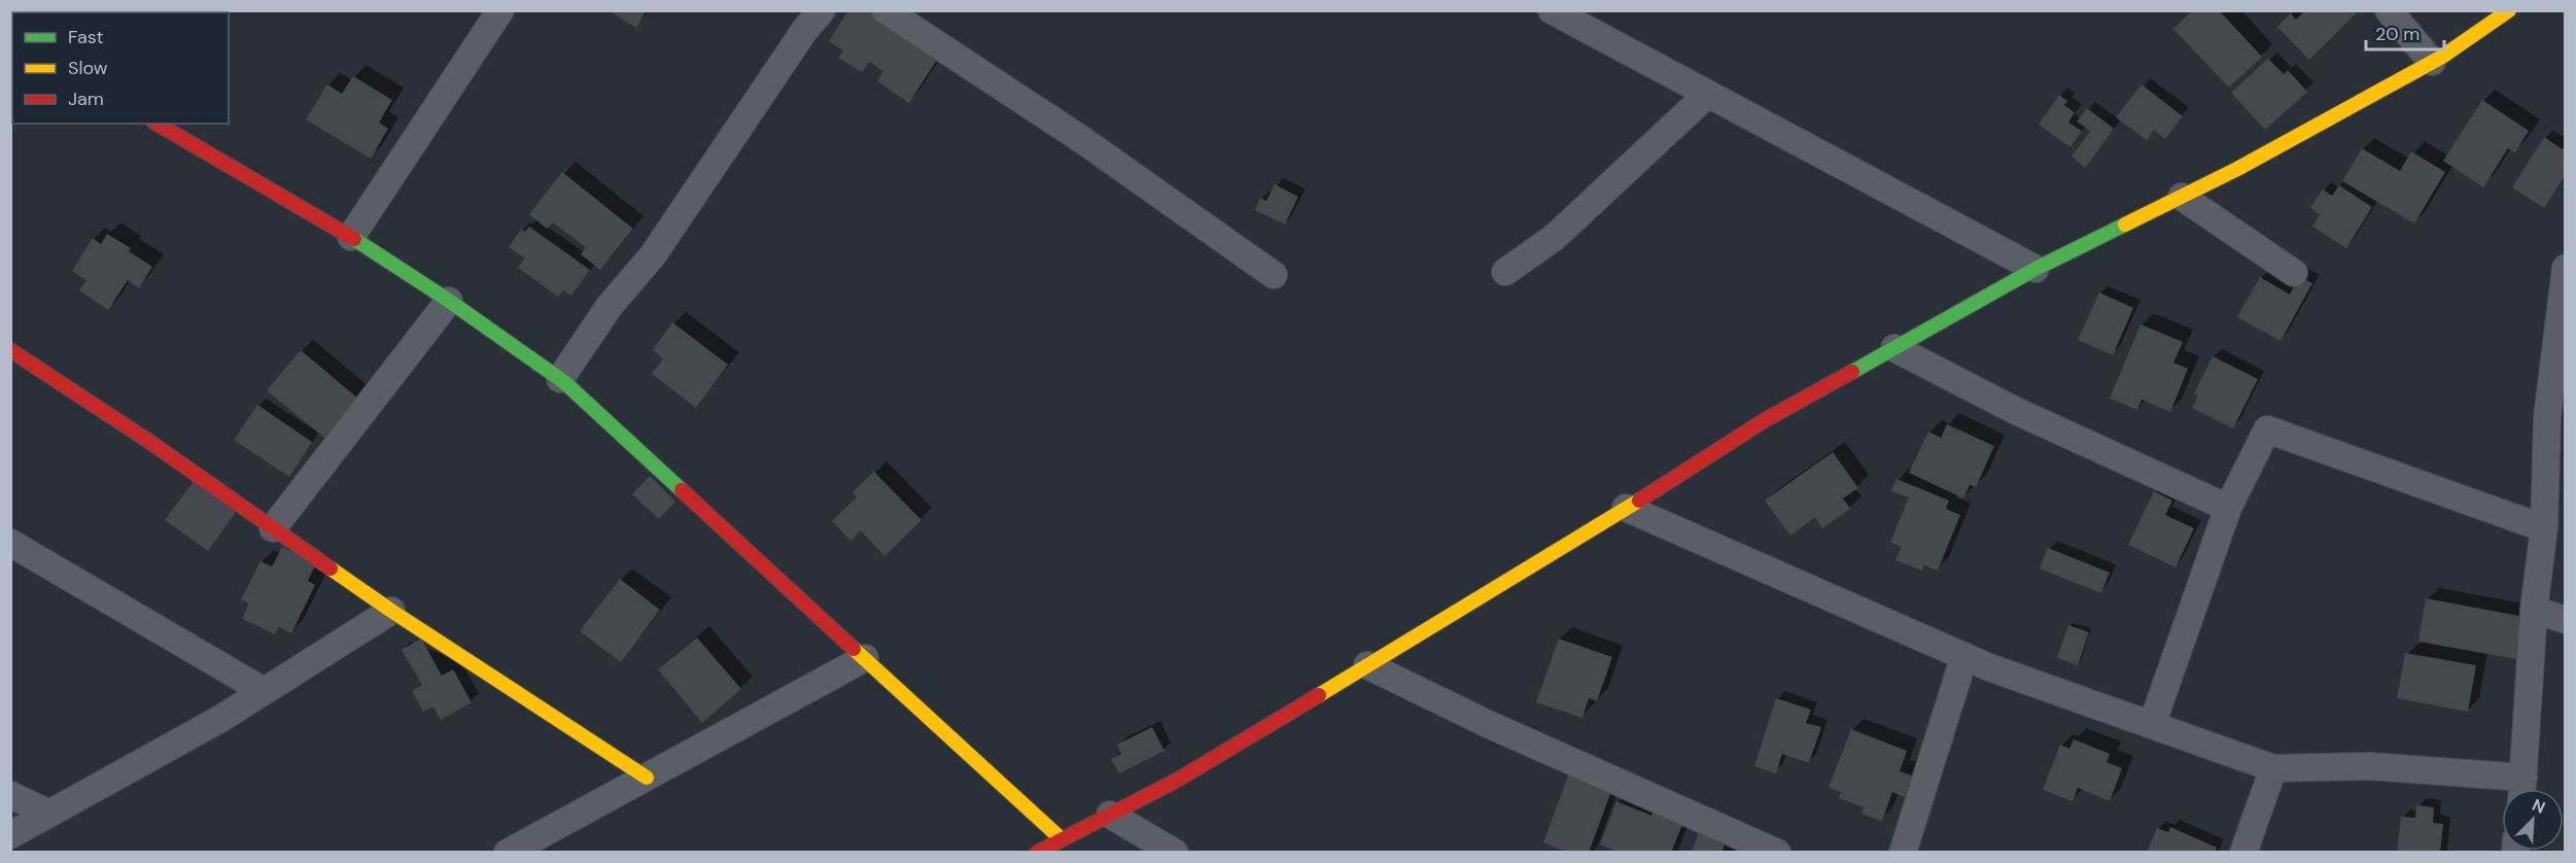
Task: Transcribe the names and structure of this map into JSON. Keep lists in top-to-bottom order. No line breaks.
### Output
{"legend":["Fast","Slow","Jam"],"scale_bar":"20 m","north":"top right"}
